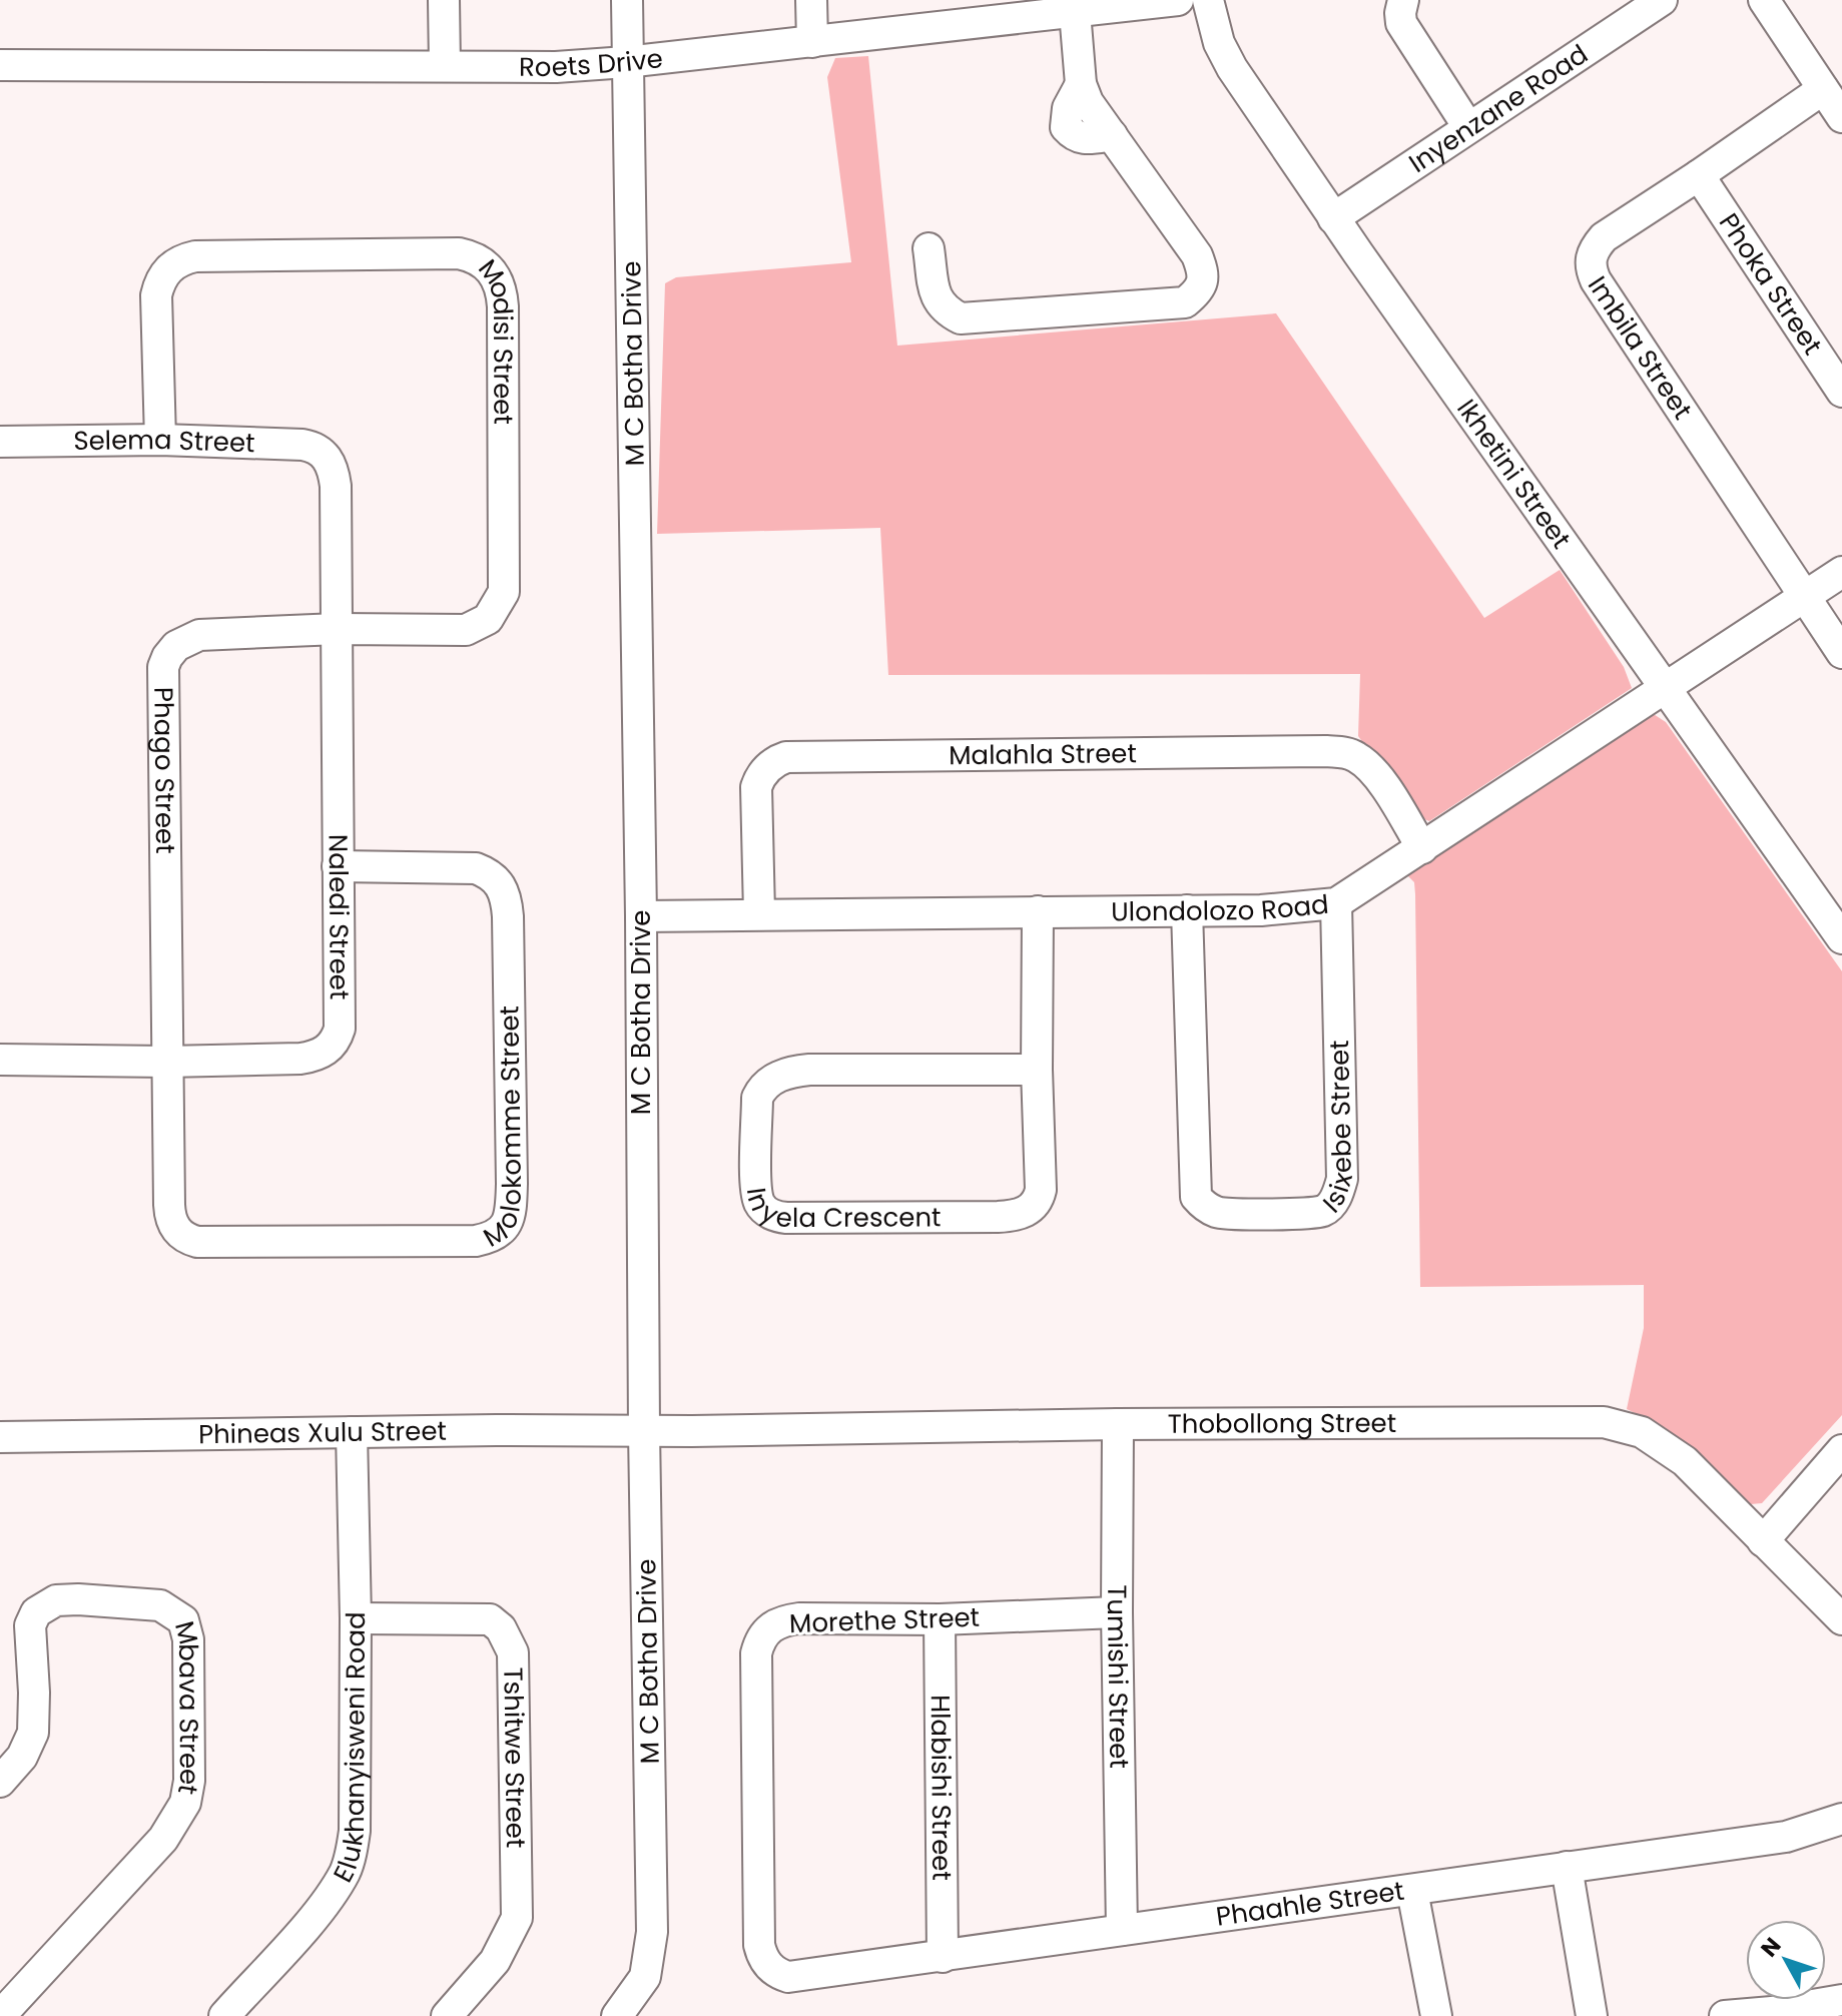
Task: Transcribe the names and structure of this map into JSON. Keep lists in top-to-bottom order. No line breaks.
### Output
{"streets":{"street":["Roets Drive","Inyenzane Road","Phoka Street","Imbila Street","Modisi Street","M C Botha Drive","Selema Street","Ikhetini Street","Malahla Street","Phago Street","Ulondolozo Road","Naledi Street","Molokomme Street","Isixebe Street","Inyela Crescent","Thobollong Street","Phineas Xulu Street","Morethe Street","Tumishi Street","Mbava Street","Elukhanyisweni Road","Tshitwe Street","Hlabishi Street","Phaahle Street"]},"crossings":[["Roets Drive","M C Botha Drive"],["Inyenzane Road","Ikhetini Street"],["Phoka Street","Imbila Street"],["Imbila Street","Ulondolozo Road"],["Modisi Street","Selema Street"],["Modisi Street","Phago Street"],["Modisi Street","Naledi Street"],["M C Botha Drive","Ulondolozo Road"],["M C Botha Drive","Thobollong Street"],["M C Botha Drive","Phineas Xulu Street"],["Selema Street","Naledi Street"],["Ikhetini Street","Ulondolozo Road"],["Malahla Street","Ulondolozo Road"],["Phago Street","Naledi Street"],["Phago Street","Molokomme Street"],["Ulondolozo Road","Isixebe Street"],["Ulondolozo Road","Inyela Crescent"],["Naledi Street","Molokomme Street"],["Thobollong Street","Phineas Xulu Street"],["Thobollong Street","Tumishi Street"],["Phineas Xulu Street","Elukhanyisweni Road"],["Morethe Street","Tumishi Street"],["Morethe Street","Hlabishi Street"],["Morethe Street","Phaahle Street"],["Tumishi Street","Phaahle Street"],["Elukhanyisweni Road","Tshitwe Street"],["Hlabishi Street","Phaahle Street"]],"north":"top left"}
